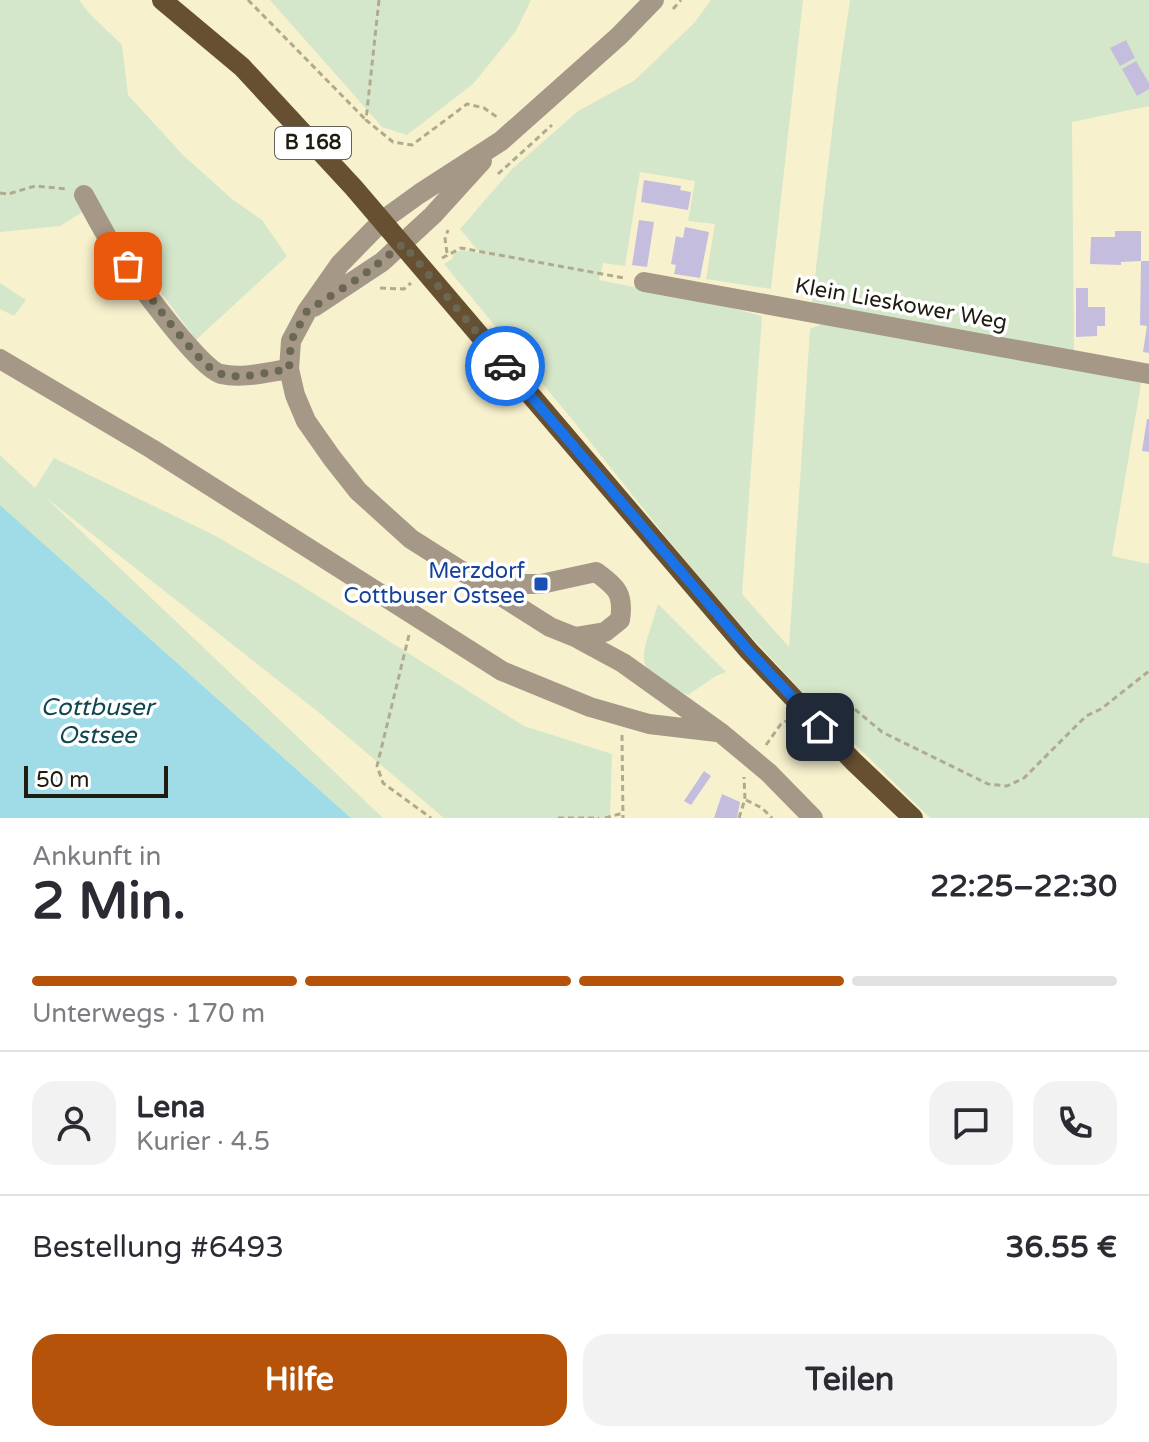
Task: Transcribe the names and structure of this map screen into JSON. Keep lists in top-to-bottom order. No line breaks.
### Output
{"streets":{"main road":["B 168"],"street":["Klein Lieskower Weg"]},"water":["Cottbuser Ostsee"],"places":{"transit":["Merzdorf Cottbuser Ostsee"]},"scale_bar":"50 m","page":{"scale":"50 m","heading":["2 Min.","Ankunft in","22:25–22:30"],"panel":["Lena","Kurier · 4.5","Bestellung #6493","36.55 €"],"bar":"Unterwegs · 170 m","buttons":["Hilfe","Teilen"]}}
